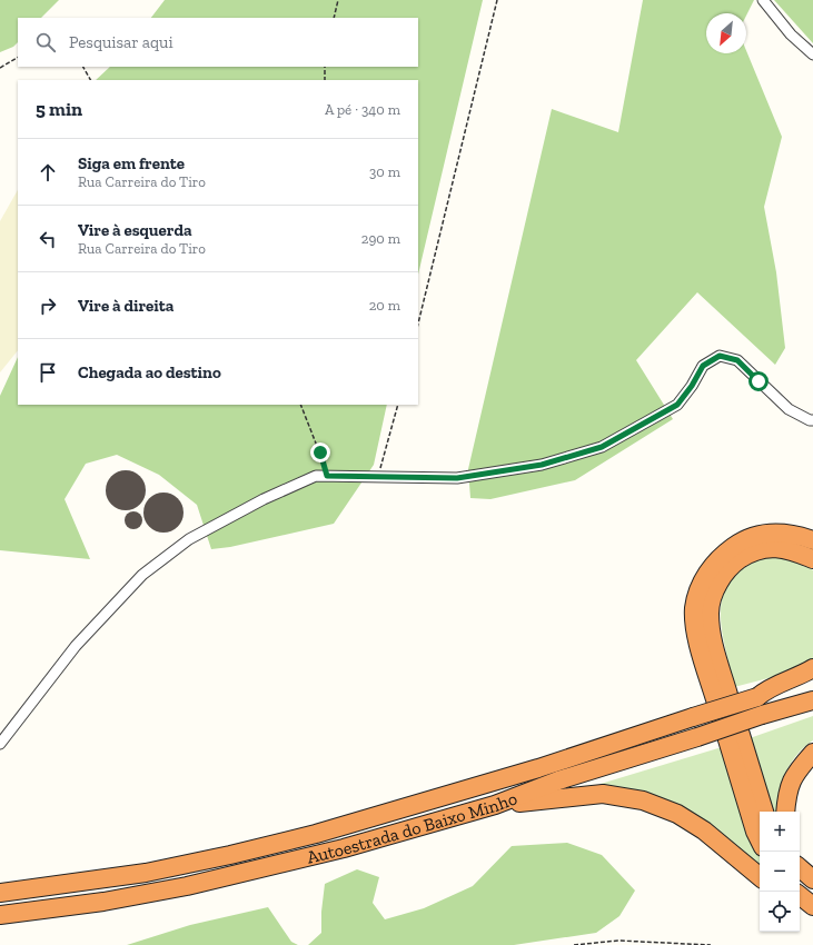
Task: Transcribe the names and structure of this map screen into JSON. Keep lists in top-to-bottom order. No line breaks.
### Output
{"streets":{"highway":["Autoestrada do Baixo Minho"]},"north":"bottom left","page":{"search":"Pesquisar aqui","heading":["5 min","A pé · 340 m"],"list":[["Siga em frente","Rua Carreira do Tiro","30 m"],["Vire à esquerda","Rua Carreira do Tiro","290 m"],["Vire à direita","20 m"],"Chegada ao destino"],"map_buttons":["+","−"]}}
